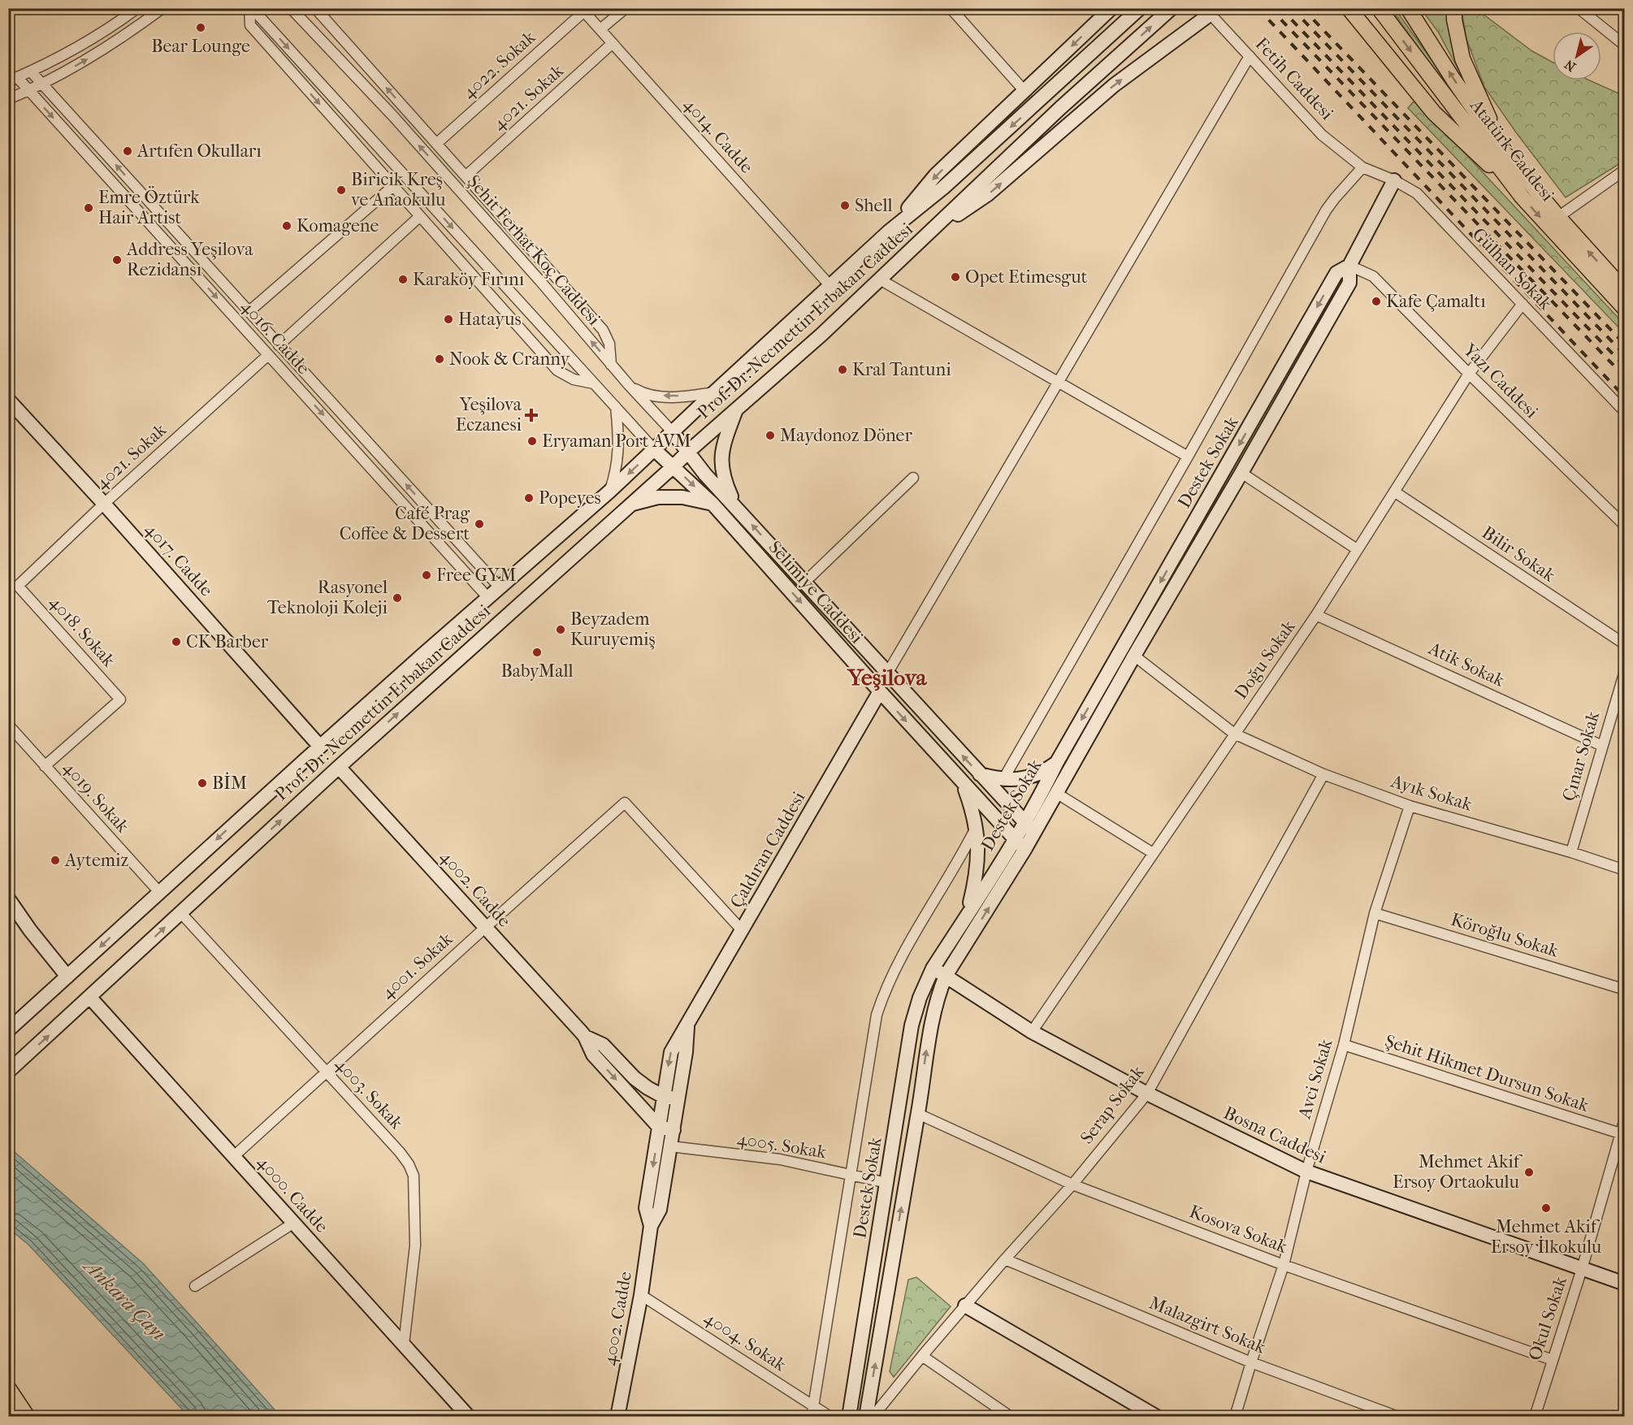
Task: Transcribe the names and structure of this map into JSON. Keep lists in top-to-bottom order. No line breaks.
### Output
{"streets":{"main road":["Atatürk Caddesi"],"street":["4022. Sokak","Fetih Caddesi","4021. Sokak","4014. Cadde","Şehit Ferhat Koç Caddesi","Gülhan Sokak","Prof. Dr. Necmettin Erbakan Caddesi","4016. Cadde","Yazı Caddesi","Destek Sokak","Bilir Sokak","4017. Cadde","Selimiye Caddesi","4018. Sokak","Doğu Sokak","Atik Sokak","Çınar Sokak","Ayık Sokak","4019. Sokak","Çaldıran Caddesi","4002. Cadde","Köroğlu Sokak","4001. Sokak","Şehit Hikmet Dursun Sokak","Avci Sokak","4003. Sokak","Serap Sokak","Bosna Caddesi","4005. Sokak","4000. Cadde","Kosova Sokak","Okul Sokak","Malazgirt Sokak","4004. Sokak"]},"crossings":[["4022. Sokak","4014. Cadde"],["4022. Sokak","Şehit Ferhat Koç Caddesi"],["Fetih Caddesi","Gülhan Sokak"],["4021. Sokak","4014. Cadde"],["4021. Sokak","Şehit Ferhat Koç Caddesi"],["4021. Sokak","4016. Cadde"],["4021. Sokak","4017. Cadde"],["4021. Sokak","4018. Sokak"],["4014. Cadde","Prof. Dr. Necmettin Erbakan Caddesi"],["Şehit Ferhat Koç Caddesi","Prof. Dr. Necmettin Erbakan Caddesi"],["Şehit Ferhat Koç Caddesi","Selimiye Caddesi"],["Gülhan Sokak","Destek Sokak"],["Gülhan Sokak","Doğu Sokak"],["Prof. Dr. Necmettin Erbakan Caddesi","4016. Cadde"],["Prof. Dr. Necmettin Erbakan Caddesi","4017. Cadde"],["Prof. Dr. Necmettin Erbakan Caddesi","Selimiye Caddesi"],["Prof. Dr. Necmettin Erbakan Caddesi","4019. Sokak"],["Prof. Dr. Necmettin Erbakan Caddesi","4002. Cadde"],["Prof. Dr. Necmettin Erbakan Caddesi","4003. Sokak"],["Prof. Dr. Necmettin Erbakan Caddesi","4000. Cadde"],["Yazı Caddesi","Destek Sokak"],["Yazı Caddesi","Doğu Sokak"],["Destek Sokak","Selimiye Caddesi"],["Destek Sokak","Ayık Sokak"],["Destek Sokak","Bosna Caddesi"],["Destek Sokak","4005. Sokak"],["Destek Sokak","Kosova Sokak"],["Bilir Sokak","Doğu Sokak"],["Selimiye Caddesi","Çaldıran Caddesi"],["4018. Sokak","4019. Sokak"],["Doğu Sokak","Atik Sokak"],["Doğu Sokak","Ayık Sokak"],["Doğu Sokak","Bosna Caddesi"],["Atik Sokak","Çınar Sokak"],["Çınar Sokak","Ayık Sokak"],["Ayık Sokak","Avci Sokak"],["Ayık Sokak","Serap Sokak"],["Çaldıran Caddesi","4002. Cadde"],["Çaldıran Caddesi","4001. Sokak"],["4002. Cadde","4001. Sokak"],["4002. Cadde","4005. Sokak"],["4002. Cadde","4004. Sokak"],["Köroğlu Sokak","Avci Sokak"],["4001. Sokak","4003. Sokak"],["4001. Sokak","4000. Cadde"],["Şehit Hikmet Dursun Sokak","Avci Sokak"],["Şehit Hikmet Dursun Sokak","Okul Sokak"],["Avci Sokak","Bosna Caddesi"],["Avci Sokak","Kosova Sokak"],["Avci Sokak","Malazgirt Sokak"],["4003. Sokak","4000. Cadde"],["Serap Sokak","Bosna Caddesi"],["Serap Sokak","Kosova Sokak"],["Serap Sokak","Malazgirt Sokak"],["Bosna Caddesi","Okul Sokak"],["Kosova Sokak","Okul Sokak"]],"districts":["Yeşilova"],"water":["Ankara Çayı"],"places":{"other":["Bear Lounge","Artıfen Okulları","Biricik Kreş ve Anaokulu","Shell","Emre Öztürk Hair Artist","Komagene","Address Yeşilova Rezidansı","Opet Etimesgut","Karaköy Fırını","Kafe Çamaltı","Hatayus","Nook & Cranny","Kral Tantuni","Maydonoz Döner","Eryaman Port AVM","Popeyes","Café Prag Coffee & Dessert","Free GYM","Rasyonel Teknoloji Koleji","Beyzadem Kuruyemiş","CK Barber","BabyMall","BİM","Aytemiz","Mehmet Akif Ersoy Ortaokulu","Mehmet Akif Ersoy İlkokulu"],"health":["Yeşilova Eczanesi"]},"north":"bottom left"}
